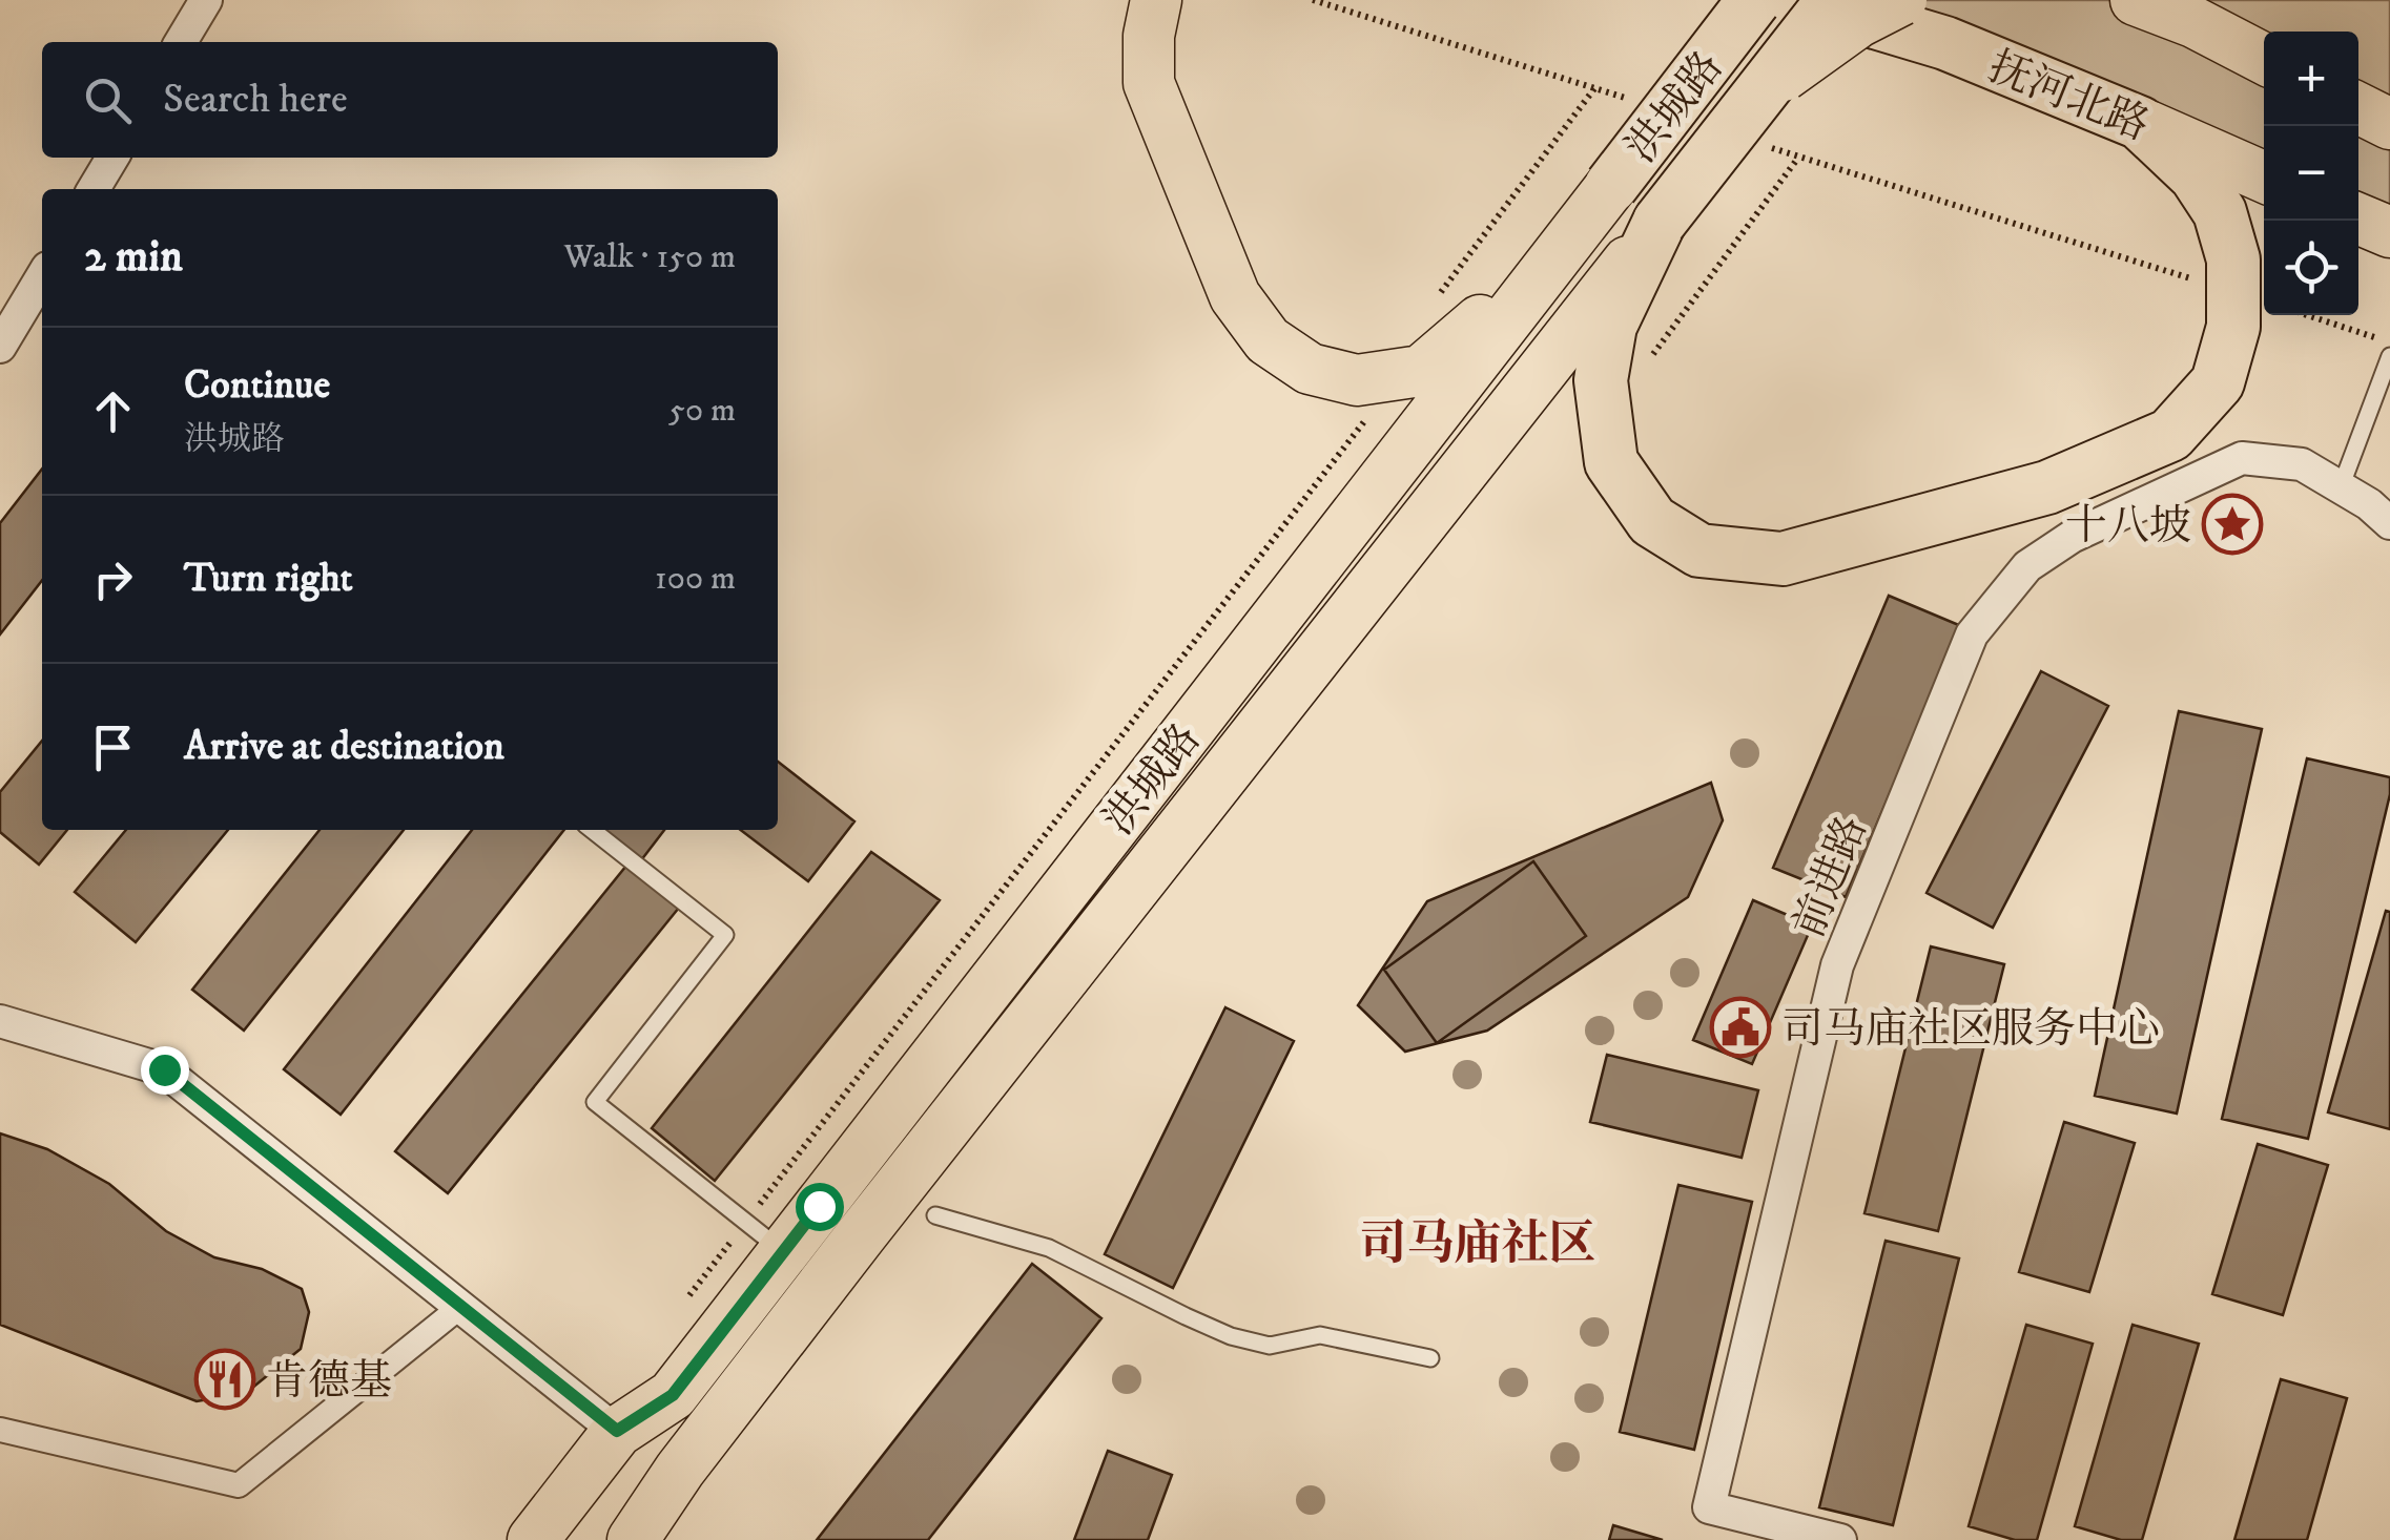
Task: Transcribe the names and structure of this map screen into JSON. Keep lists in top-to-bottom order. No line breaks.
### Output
{"streets":{"highway":["抚河北路","洪城路"],"street":["前进路"]},"districts":["司马庙社区"],"places":{"place":["十八坡"],"public building":["司马庙社区服务中心"],"restaurant":["肯德基"]},"page":{"map_buttons":["+","−"],"search":"Search here","heading":["2 min","Walk · 150 m"],"list":[["Continue","洪城路","50 m"],["Turn right","100 m"],"Arrive at destination"]}}
